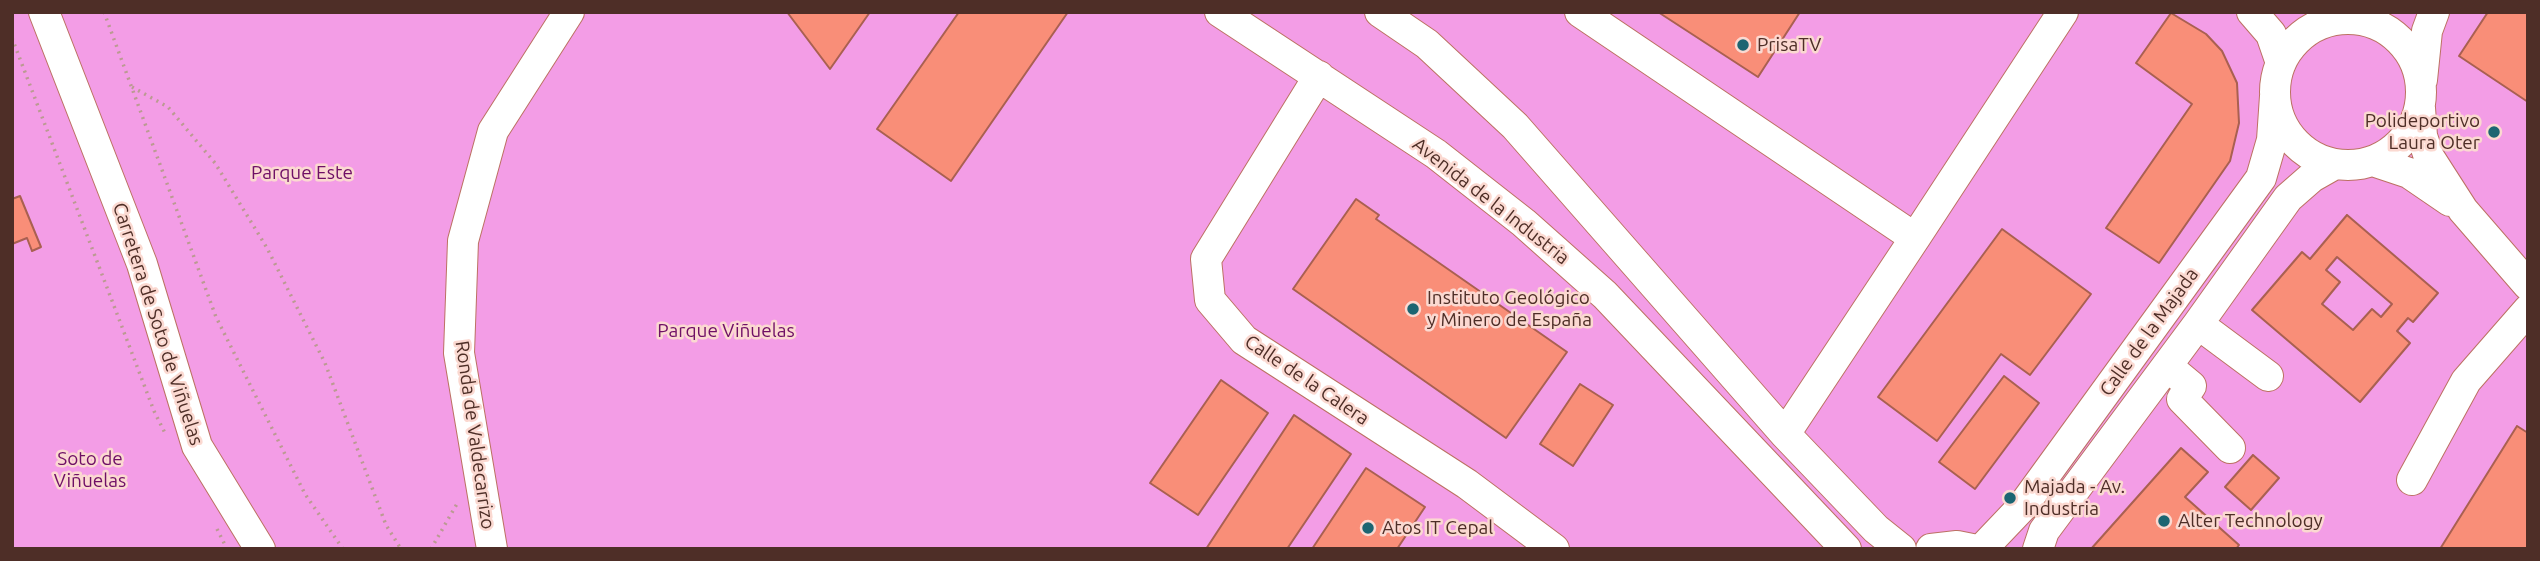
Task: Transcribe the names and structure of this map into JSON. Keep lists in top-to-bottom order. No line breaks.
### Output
{"streets":{"street":["Avenida de la Industria","Carretera de Soto de Viñuelas","Calle de la Majada","Calle de la Calera","Ronda de Valdecarrizo"]},"crossings":[["Avenida de la Industria","Calle de la Calera"]],"parks":["Parque Este","Parque Viñuelas","Soto de Viñuelas"],"places":["PrisaTV","Polideportivo Laura Oter","Instituto Geológico y Minero de España","Majada - Av. Industria","Alter Technology","Atos IT Cepal"]}
